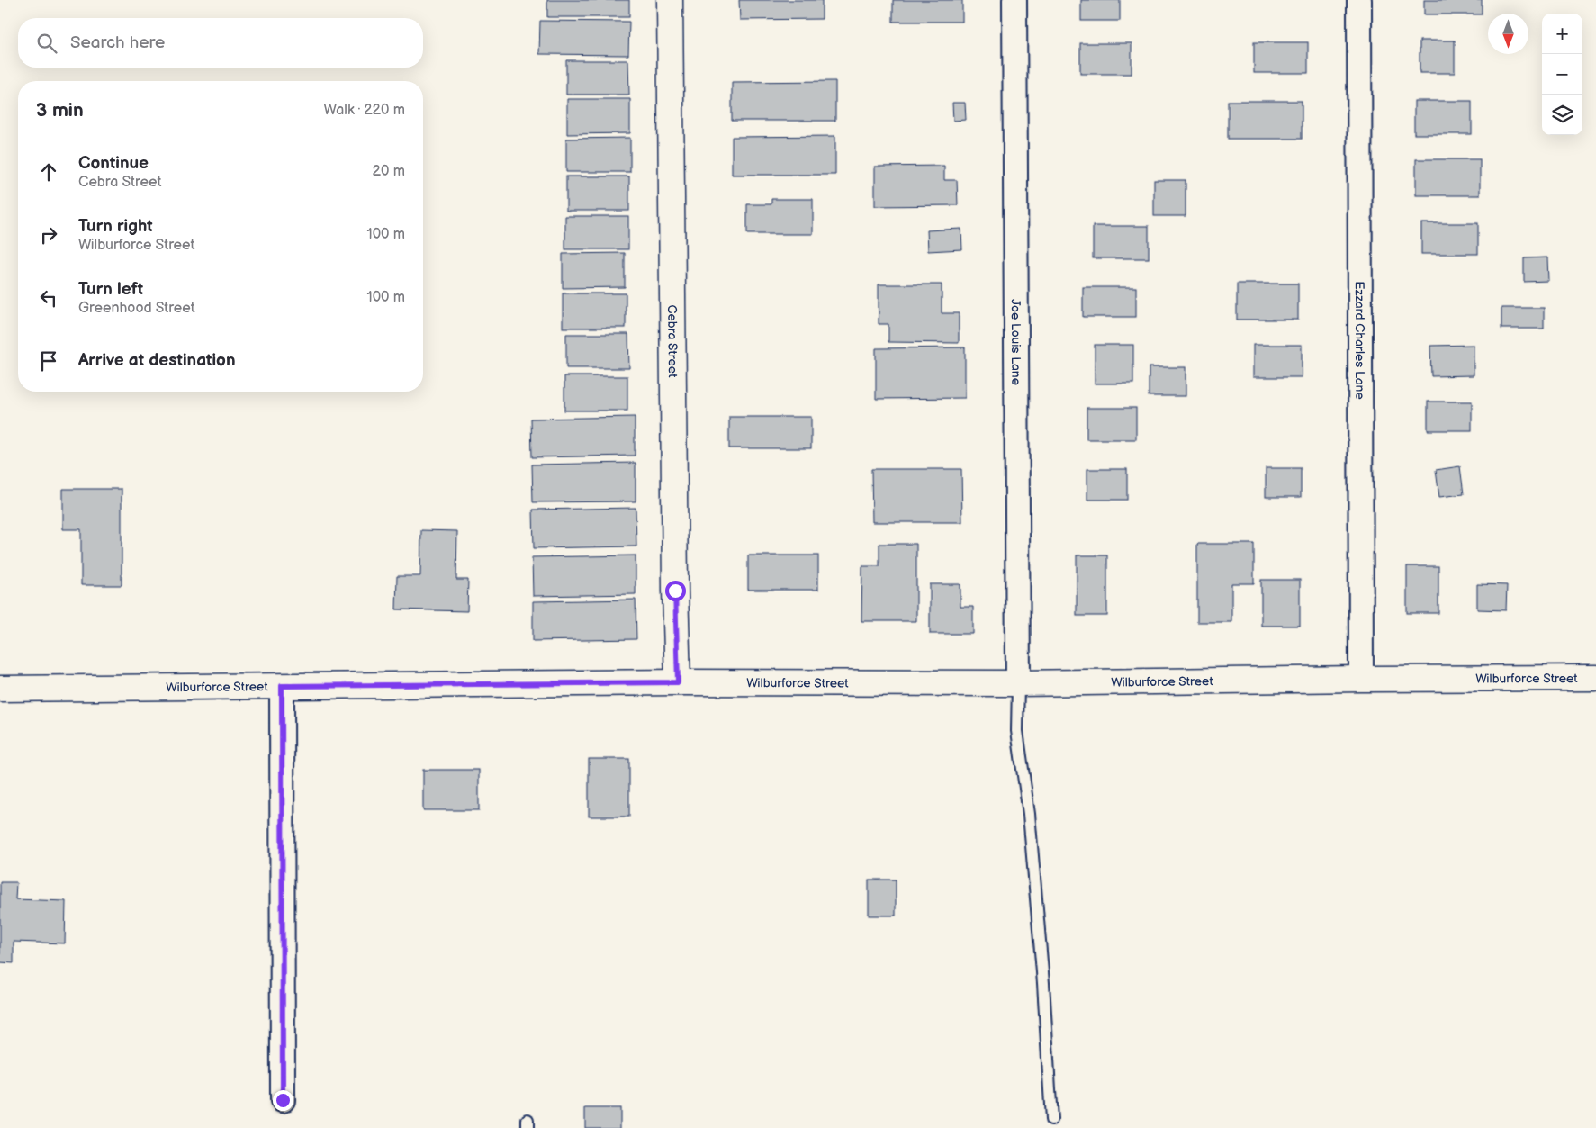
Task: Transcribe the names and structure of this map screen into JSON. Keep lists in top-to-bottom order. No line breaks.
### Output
{"streets":{"street":["Ezzard Charles Lane","Cebra Street","Joe Louis Lane","Wilburforce Street"]},"crossings":[["Ezzard Charles Lane","Wilburforce Street"],["Cebra Street","Wilburforce Street"],["Joe Louis Lane","Wilburforce Street"]],"north":"bottom","page":{"map_buttons":["+","−"],"search":"Search here","heading":["3 min","Walk · 220 m"],"list":[["Continue","Cebra Street","20 m"],["Turn right","Wilburforce Street","100 m"],["Turn left","Greenhood Street","100 m"],"Arrive at destination"]}}
